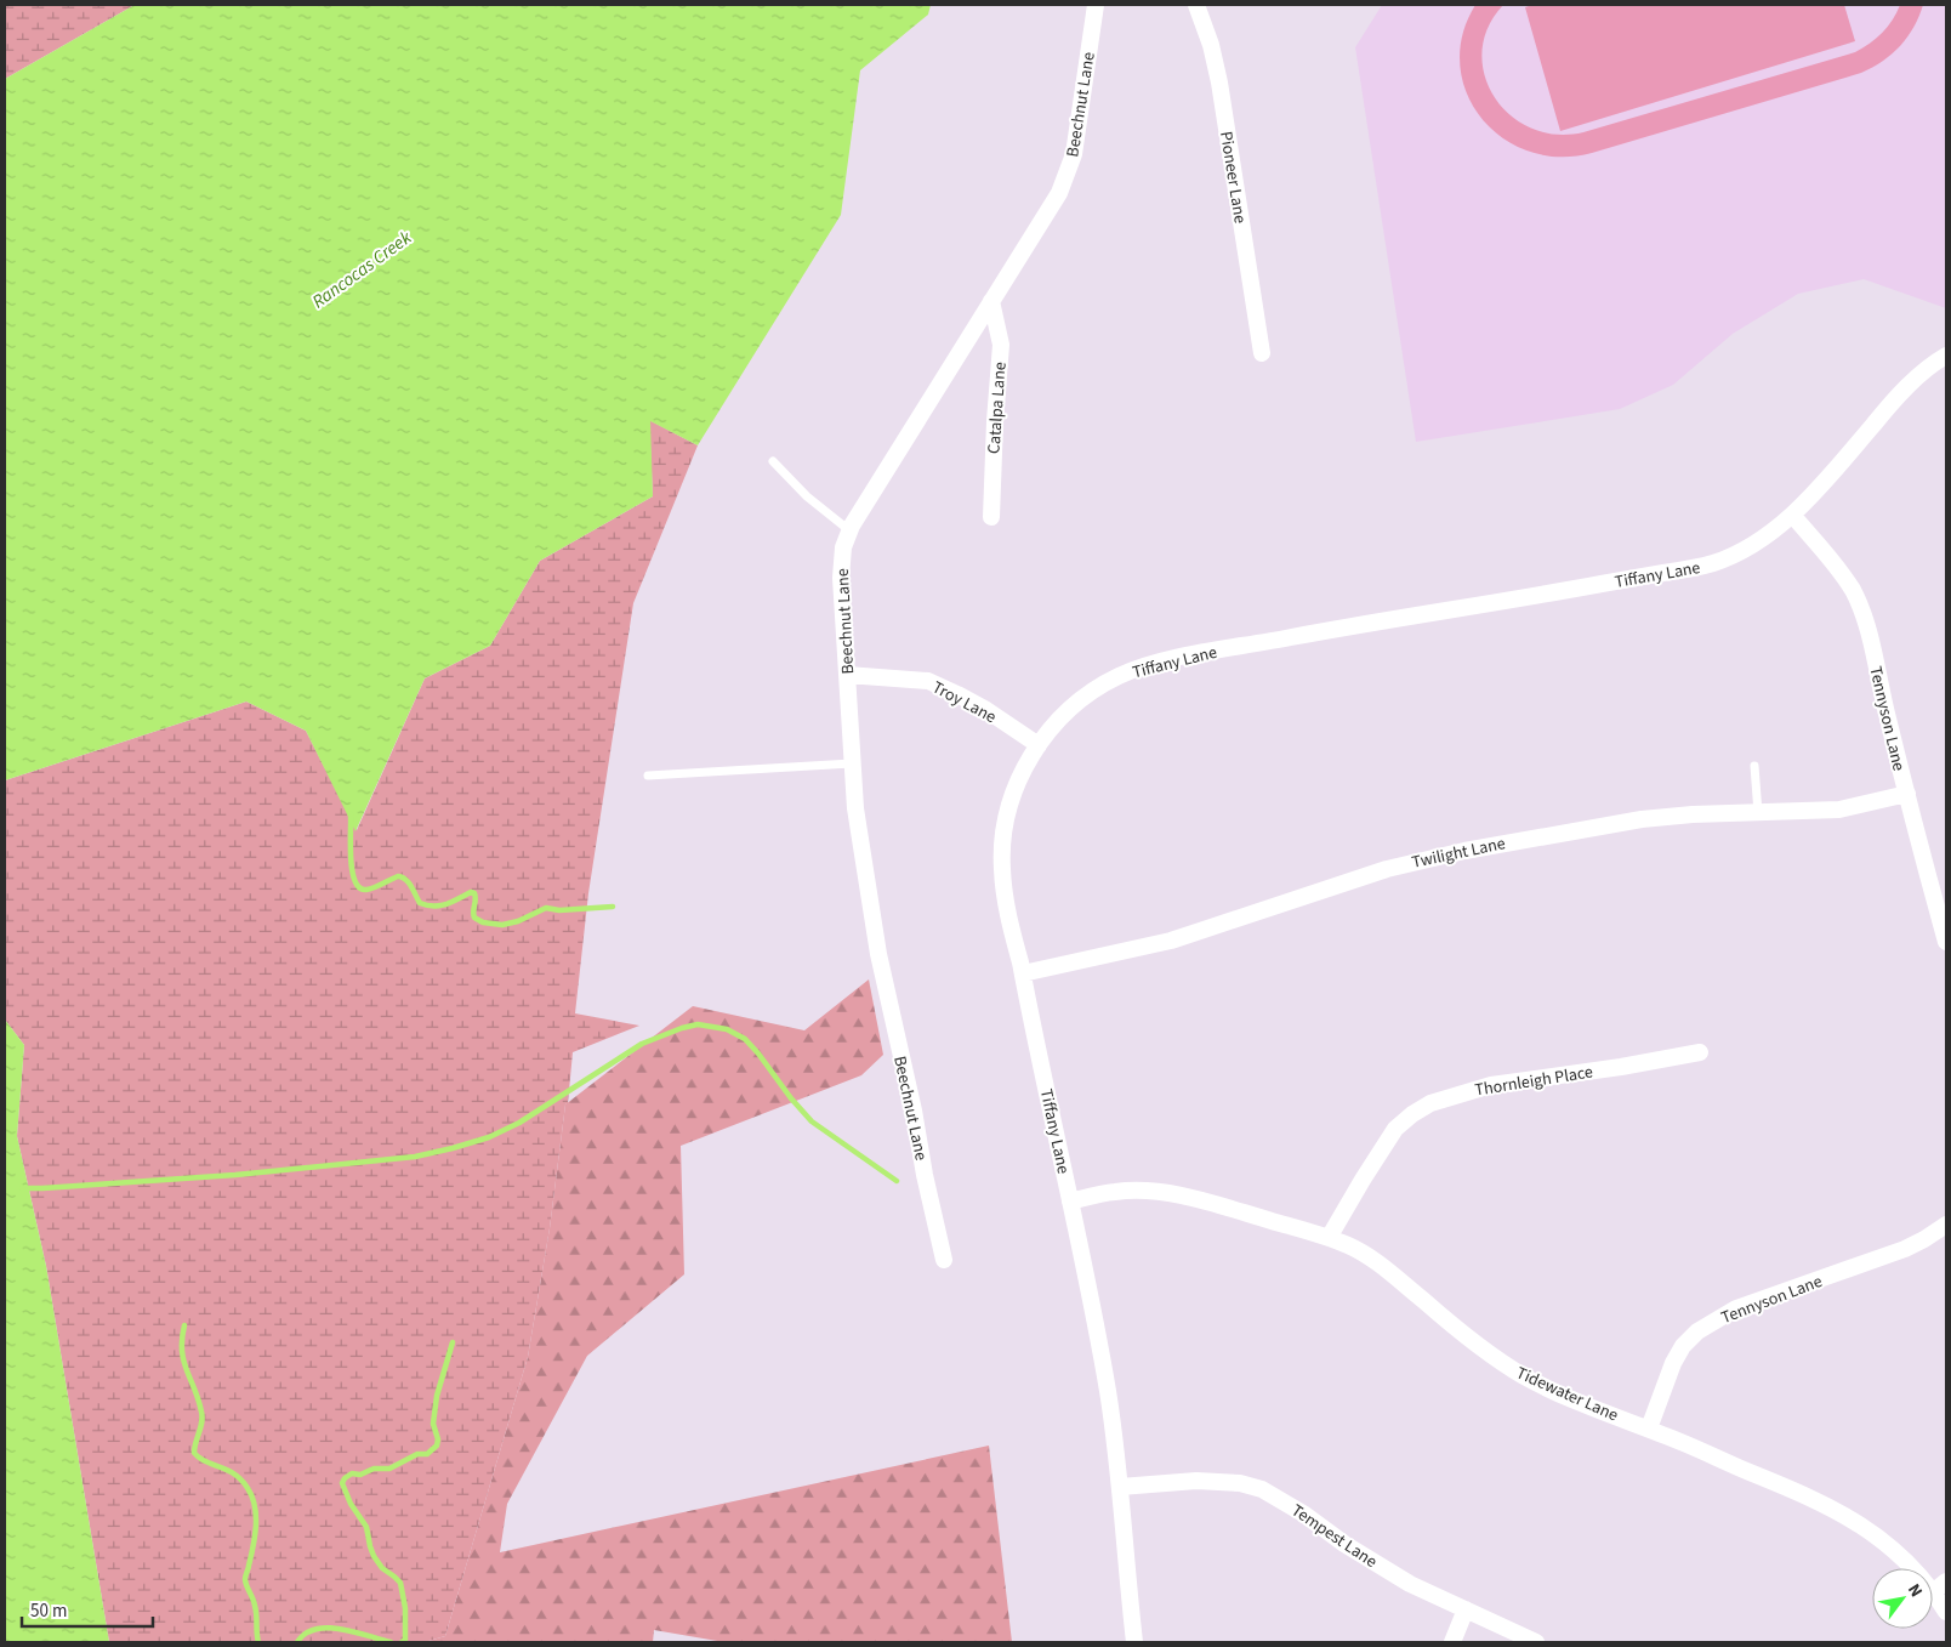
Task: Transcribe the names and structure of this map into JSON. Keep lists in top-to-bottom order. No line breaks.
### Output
{"streets":{"street":["Beechnut Lane","Pioneer Lane","Catalpa Lane","Tiffany Lane","Troy Lane","Tennyson Lane","Twilight Lane","Thornleigh Place","Tidewater Lane","Tempest Lane"]},"crossings":[["Beechnut Lane","Catalpa Lane"],["Beechnut Lane","Troy Lane"],["Tiffany Lane","Troy Lane"],["Tiffany Lane","Tennyson Lane"],["Tiffany Lane","Twilight Lane"],["Tiffany Lane","Tidewater Lane"],["Tiffany Lane","Tempest Lane"],["Tennyson Lane","Twilight Lane"],["Tennyson Lane","Tidewater Lane"],["Thornleigh Place","Tidewater Lane"]],"water":["Rancocas Creek"],"scale_bar":"50 m","north":"top right"}
